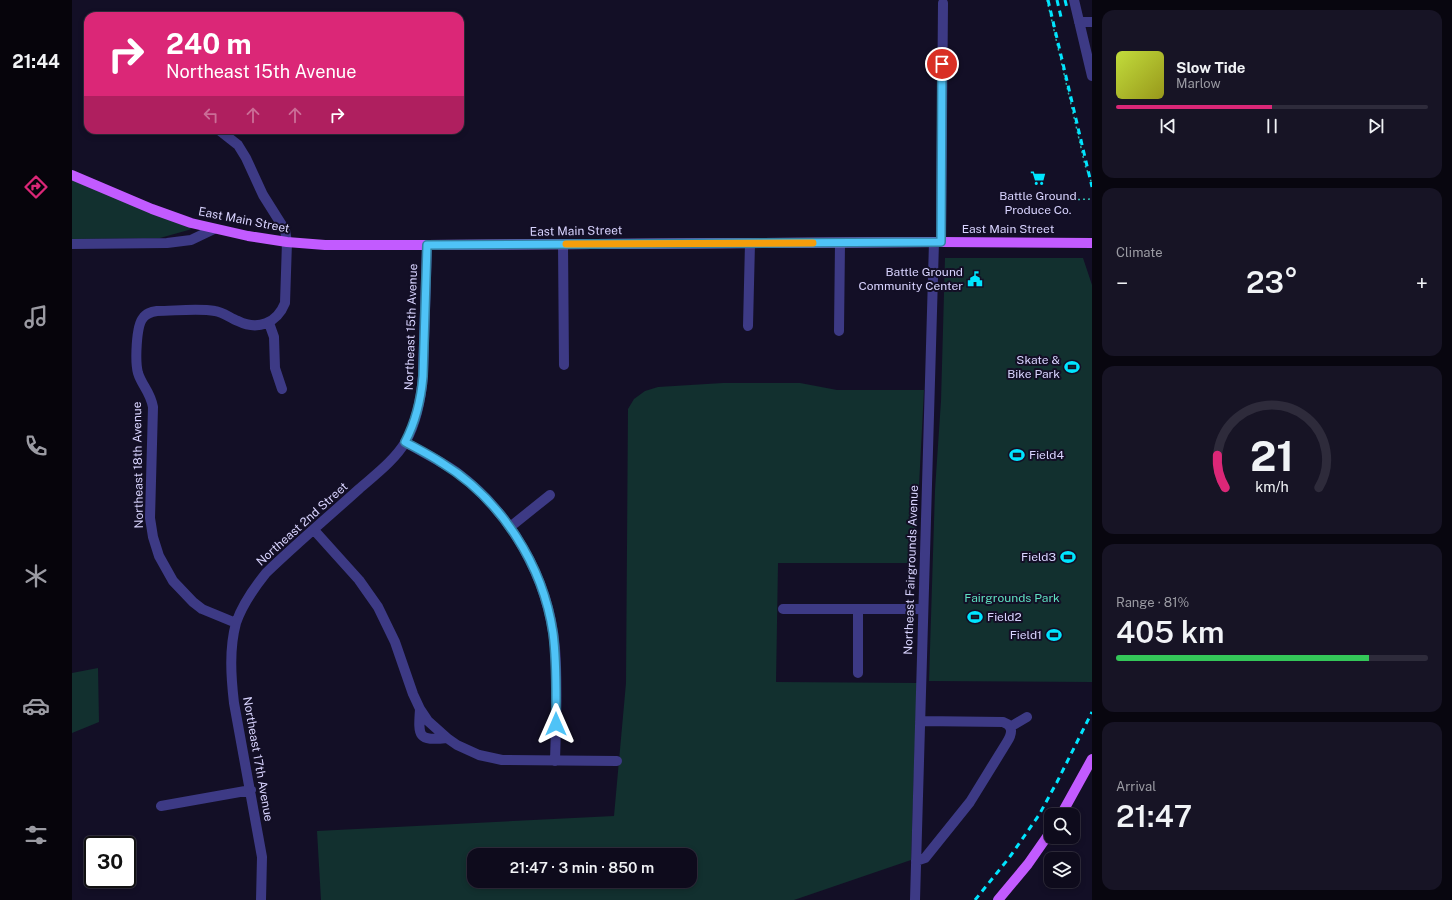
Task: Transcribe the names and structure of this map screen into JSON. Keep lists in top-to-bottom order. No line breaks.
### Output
{"streets":{"main road":["East Main Street"],"street":["Northeast 15th Avenue","Northeast 18th Avenue","Northeast 2nd Street","Northeast Fairgrounds Avenue","Northeast 17th Avenue"]},"crossings":[["East Main Street","Northeast 15th Avenue"],["East Main Street","Northeast Fairgrounds Avenue"],["Northeast 15th Avenue","Northeast 2nd Street"],["Northeast 18th Avenue","Northeast 2nd Street"],["Northeast 18th Avenue","Northeast 17th Avenue"],["Northeast 2nd Street","Northeast 17th Avenue"]],"parks":["Fairgrounds Park"],"places":{"supermarket":["Battle Ground Produce Co."],"public building":["Battle Ground Community Center"],"sports":["Skate & Bike Park","Field4","Field3","Field2","Field1"]},"page":{"tabs":"21:44","turn":["240 m","Northeast 15th Avenue"],"song":["Slow Tide","Marlow"],"tile":["Climate",["Range · 81%","405 km"],["Arrival","21:47"]],"heat":["−","23°","+"],"limit":"30","trip":"21:47 · 3 min · 850 m","gauge":["21","km/h"]}}
